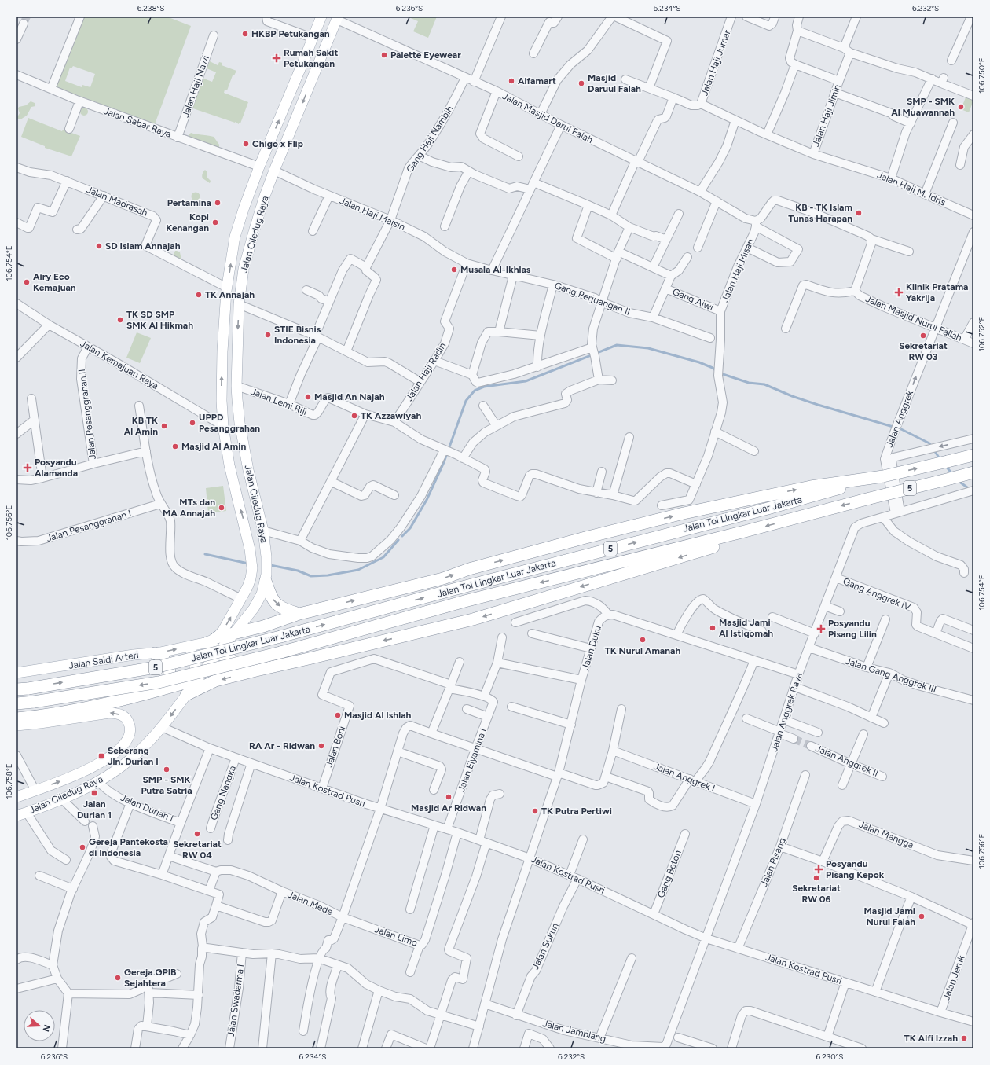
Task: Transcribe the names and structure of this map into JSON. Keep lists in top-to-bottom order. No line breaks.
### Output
{"streets":{"highway":["5","Jalan Tol Lingkar Luar Jakarta"],"main road":["Jalan Ciledug Raya","Jalan Saidi Arteri"],"street":["Jalan Haji Jumar","Jalan Haji Nawi","Jalan Haji Jimin","Jalan Masjid Darul Falah","Jalan Sabar Raya","Gang Haji Nambih","Jalan Haji M. Idris","Jalan Madrasah","Jalan Haji Maisin","Jalan Haji Misan","Gang Perjuangan II","Gang Aiwi","Jalan Masjid Nurul Fallah","Jalan Kemajuan Raya","Jalan Haji Radin","Jalan Lemi Riji","Jalan Pesanggrahan II","Jalan Anggrek","Jalan Pesanggrahan I","Gang Anggrek IV","Jalan Duku","Jalan Gang Anggrek III","Jalan Anggrek Raya","Jalan Boni","Jalan Elyamina I","Jalan Anggrek II","Jalan Anggrek I","Jalan Kostrad Pusri","Gang Nangka","Jalan Durian I","Jalan Mangga","Jalan Pisang","Gang Beton","Jalan Mede","Jalan Limo","Jalan Sukun","Jalan Jeruk","Jalan Swadarma I","Jalan Jamblang"]},"crossings":[["Jalan Haji Jumar","Jalan Haji Jimin"],["Jalan Haji Nawi","Jalan Sabar Raya"],["Jalan Haji Jimin","Jalan Haji M. Idris"],["Jalan Masjid Darul Falah","Gang Haji Nambih"],["Jalan Masjid Darul Falah","Jalan Ciledug Raya"],["Jalan Masjid Darul Falah","Jalan Haji Misan"],["Jalan Sabar Raya","Jalan Ciledug Raya"],["Gang Haji Nambih","Jalan Haji Maisin"],["Jalan Madrasah","Jalan Ciledug Raya"],["Jalan Haji Maisin","Jalan Ciledug Raya"],["Jalan Haji Maisin","Jalan Haji Radin"],["Jalan Ciledug Raya","Jalan Kemajuan Raya"],["Jalan Ciledug Raya","Jalan Lemi Riji"],["Jalan Ciledug Raya","Jalan Saidi Arteri"],["Jalan Ciledug Raya","Jalan Kostrad Pusri"],["Jalan Ciledug Raya","Jalan Durian I"],["Jalan Haji Misan","Gang Aiwi"],["Jalan Masjid Nurul Fallah","Jalan Anggrek"],["Jalan Kemajuan Raya","Jalan Pesanggrahan II"],["Jalan Anggrek","Jalan Anggrek Raya"],["Gang Anggrek IV","Jalan Anggrek Raya"],["Jalan Duku","Jalan Anggrek Raya"],["Jalan Duku","Jalan Kostrad Pusri"],["Jalan Duku","Jalan Mede"],["Jalan Duku","Jalan Jamblang"],["Jalan Gang Anggrek III","Jalan Anggrek Raya"],["Jalan Anggrek Raya","Jalan Anggrek I"],["Jalan Anggrek Raya","Jalan Kostrad Pusri"],["Jalan Anggrek Raya","Jalan Jamblang"],["Jalan Boni","Jalan Kostrad Pusri"],["Jalan Elyamina I","Jalan Kostrad Pusri"],["Jalan Elyamina I","Jalan Mede"],["Jalan Kostrad Pusri","Gang Nangka"],["Jalan Kostrad Pusri","Jalan Pisang"],["Jalan Kostrad Pusri","Gang Beton"],["Jalan Kostrad Pusri","Jalan Mede"],["Jalan Kostrad Pusri","Jalan Limo"],["Jalan Kostrad Pusri","Jalan Sukun"],["Jalan Kostrad Pusri","Jalan Jeruk"],["Jalan Kostrad Pusri","Jalan Jamblang"],["Jalan Mangga","Jalan Jeruk"],["Jalan Pisang","Jalan Jeruk"],["Jalan Mede","Jalan Limo"],["Jalan Sukun","Jalan Jamblang"]],"one_way":["Jalan Anggrek"],"places":{"other":["HKBP Petukangan","Palette Eyewear","Alfamart","Masjid Daruul Falah","SMP - SMK Al Muawannah","Chigo x Flip","Pertamina","KB - TK Islam Tunas Harapan","Kopi Kenangan","SD Islam Annajah","Musala Al-Ikhlas","Airy Eco Kemajuan","TK Annajah","TK SD SMP SMK Al Hikmah","STIE Bisnis Indonesia","Sekretariat RW 03","Masjid An Najah","TK Azzawiyah","UPPD Pesanggrahan","KB TK Al Amin","Masjid Al Amin","MTs dan MA Annajah","Masjid Jami Al Istiqomah","TK Nurul Amanah","Masjid Al Ishlah","RA Ar - Ridwan","SMP - SMK Putra Satria","Masjid Ar Ridwan","TK Putra Pertiwi","Sekretariat RW 04","Gereja Pantekosta di Indonesia","Sekretariat RW 06","Masjid Jami Nurul Falah","Gereja GPIB Sejahtera","TK Alfi Izzah"],"health":["Rumah Sakit Petukangan","Klinik Pratama Yakrija","Posyandu Alamanda","Posyandu Pisang Lilin","Posyandu Pisang Kepok"],"transit":["Seberang Jln. Durian I","Jalan Durian 1"]},"north":"right","coordinates":["6.238°S","6.236°S","6.234°S","6.232°S","106.750°E","106.754°E","106.752°E","106.756°E","106.758°E","6.230°S"]}
